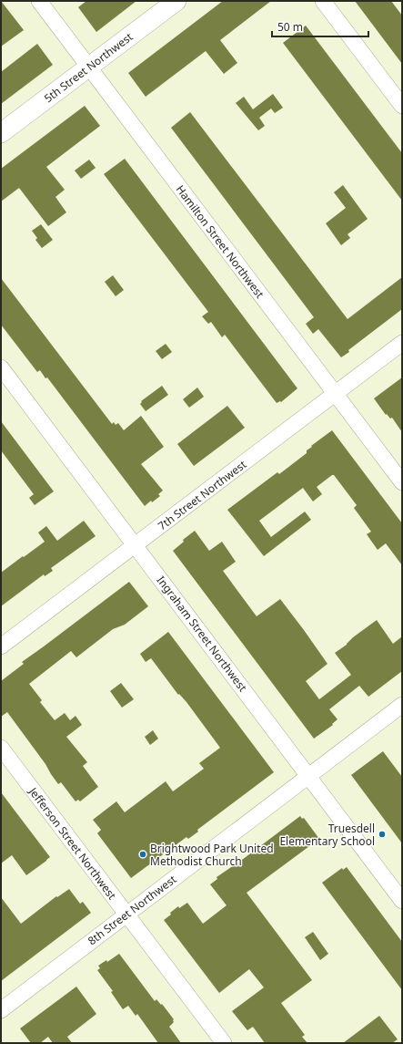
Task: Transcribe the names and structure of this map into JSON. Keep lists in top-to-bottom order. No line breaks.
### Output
{"streets":{"street":["5th Street Northwest","Hamilton Street Northwest","7th Street Northwest","Ingraham Street Northwest","Jefferson Street Northwest","8th Street Northwest"]},"crossings":[["5th Street Northwest","Hamilton Street Northwest"],["Hamilton Street Northwest","7th Street Northwest"],["7th Street Northwest","Ingraham Street Northwest"],["Ingraham Street Northwest","8th Street Northwest"],["Jefferson Street Northwest","8th Street Northwest"]],"places":["Truesdell Elementary School","Brightwood Park United Methodist Church"],"scale_bar":"50 m"}
